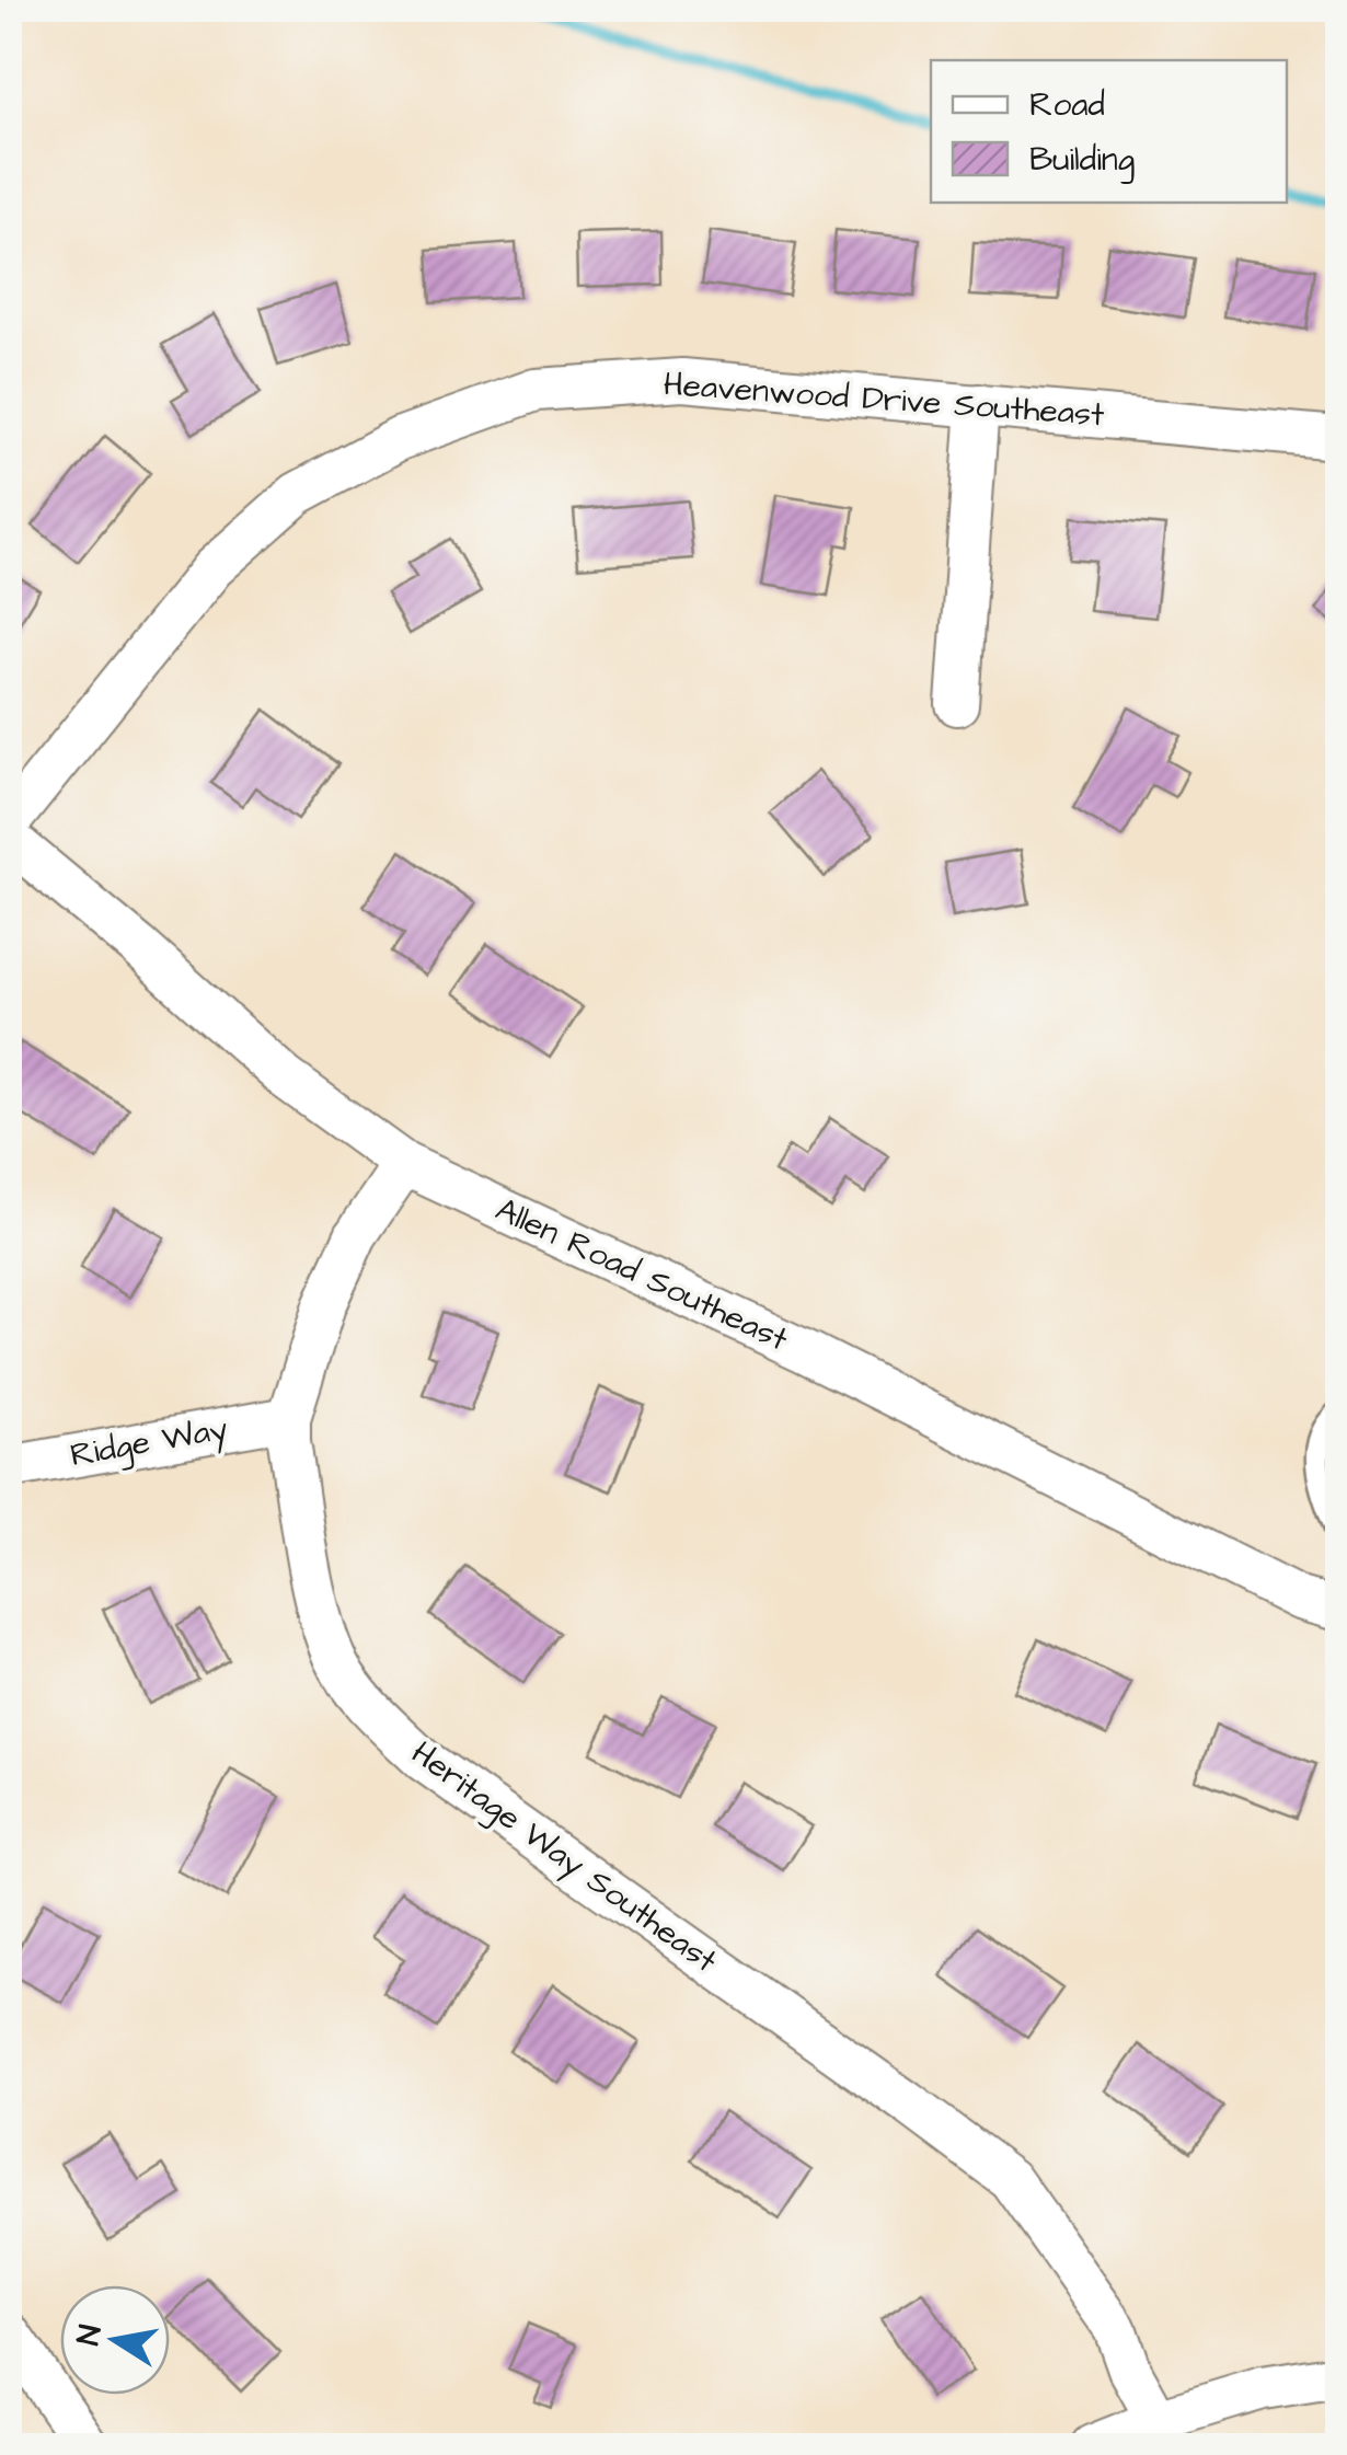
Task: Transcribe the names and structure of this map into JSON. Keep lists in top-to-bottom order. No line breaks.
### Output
{"streets":{"street":["Heavenwood Drive Southeast","Allen Road Southeast","Ridge Way","Heritage Way Southeast"]},"crossings":[["Allen Road Southeast","Heritage Way Southeast"],["Ridge Way","Heritage Way Southeast"]],"legend":["Road","Building"],"north":"left"}
